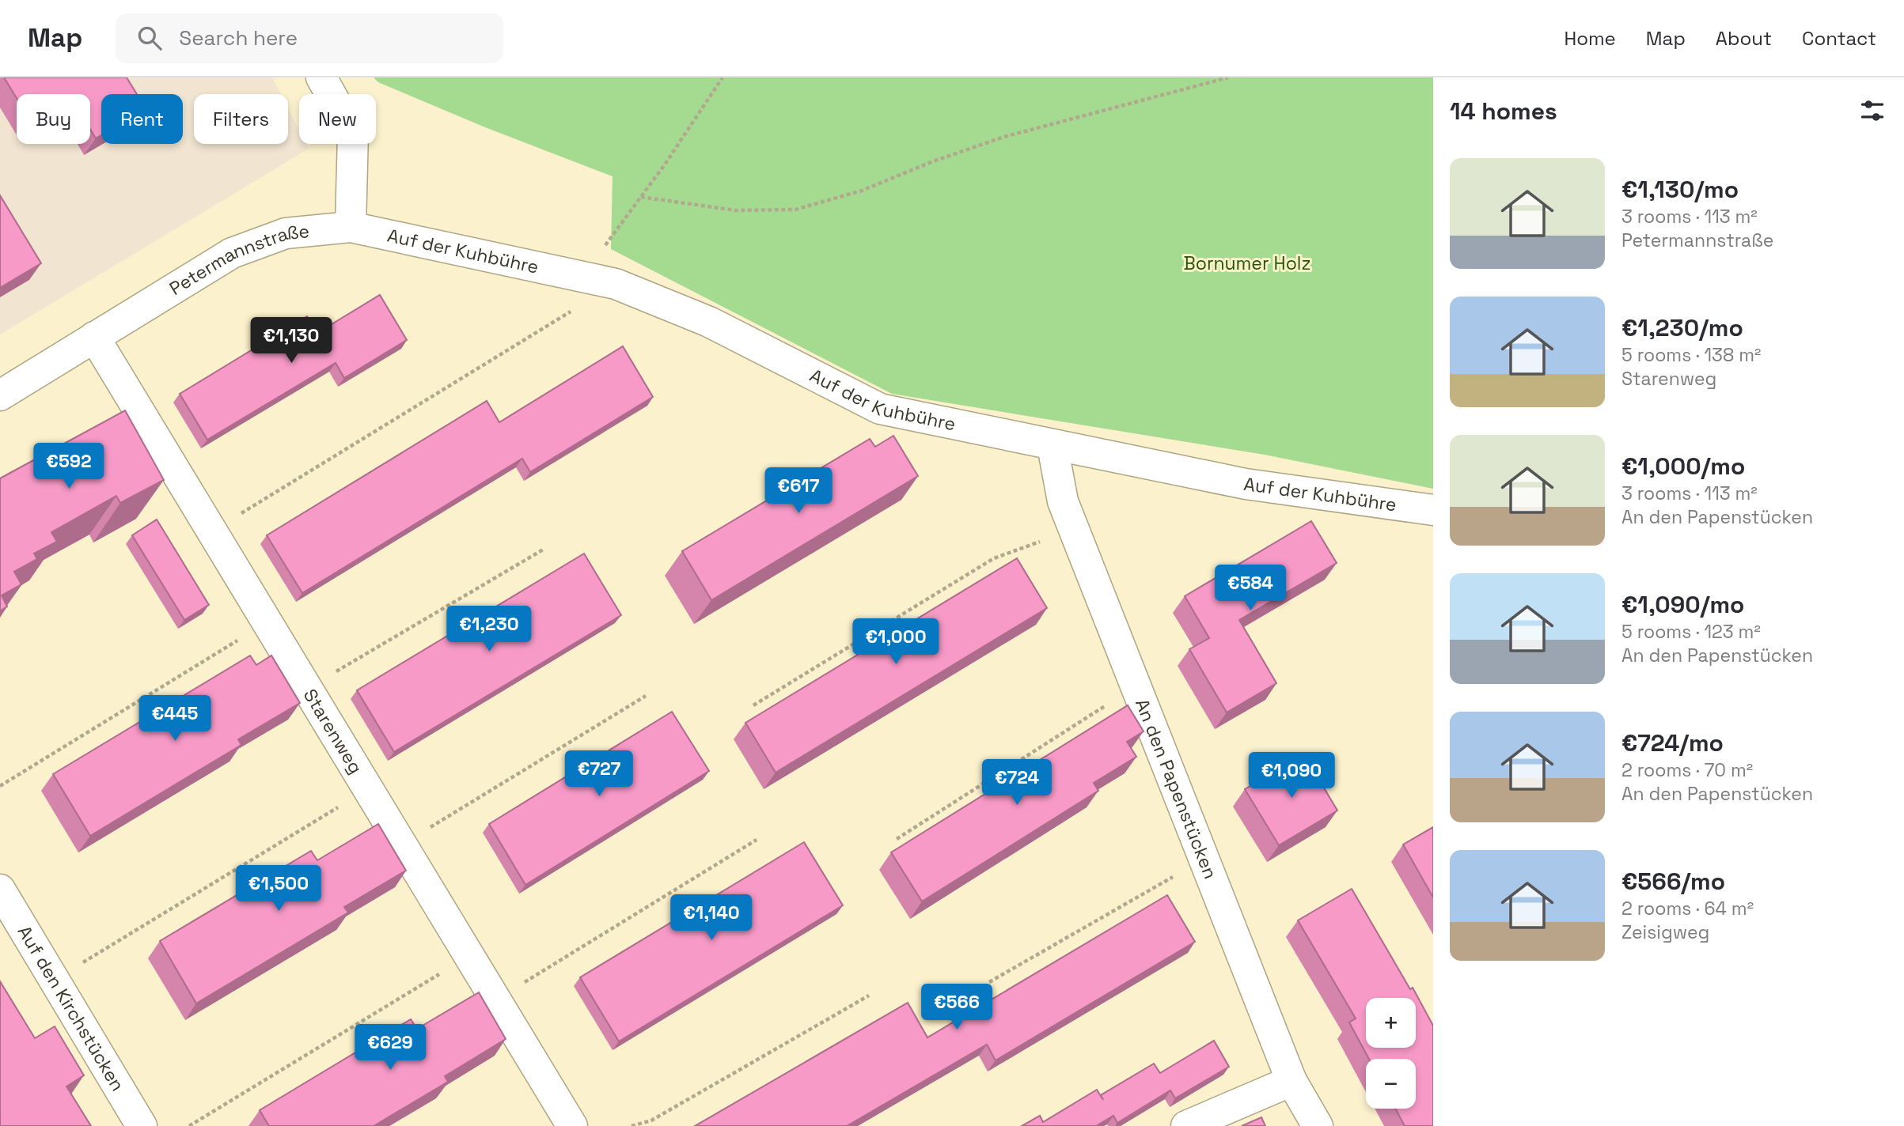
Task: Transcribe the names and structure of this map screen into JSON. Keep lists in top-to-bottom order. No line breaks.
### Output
{"streets":{"street":["Auf der Kuhbühre","Petermannstraße","Starenweg","An den Papenstücken","Auf den Kirchstücken"]},"crossings":[["Auf der Kuhbühre","Petermannstraße"],["Auf der Kuhbühre","An den Papenstücken"],["Petermannstraße","Starenweg"]],"parks":["Bornumer Holz"],"page":{"header":"Map","search":"Search here","nav":["Home","Map","About","Contact"],"heading":"14 homes","chip":["Buy","Rent","Filters","New"],"list":[{"name":"€1,130/mo","note":"3 rooms · 113 m² · Petermannstraße"},{"name":"€1,230/mo","note":"5 rooms · 138 m² · Starenweg"},{"name":"€1,000/mo","note":"3 rooms · 113 m² · An den Papenstücken"},{"name":"€1,090/mo","note":"5 rooms · 123 m² · An den Papenstücken"},{"name":"€724/mo","note":"2 rooms · 70 m² · An den Papenstücken"},{"name":"€566/mo","note":"2 rooms · 64 m² · Zeisigweg"}],"price":["€1,130","€592","€617","€584","€1,230","€1,000","€445","€727","€1,090","€724","€1,500","€1,140","€566","€629"],"map_buttons":["+","−"]}}
